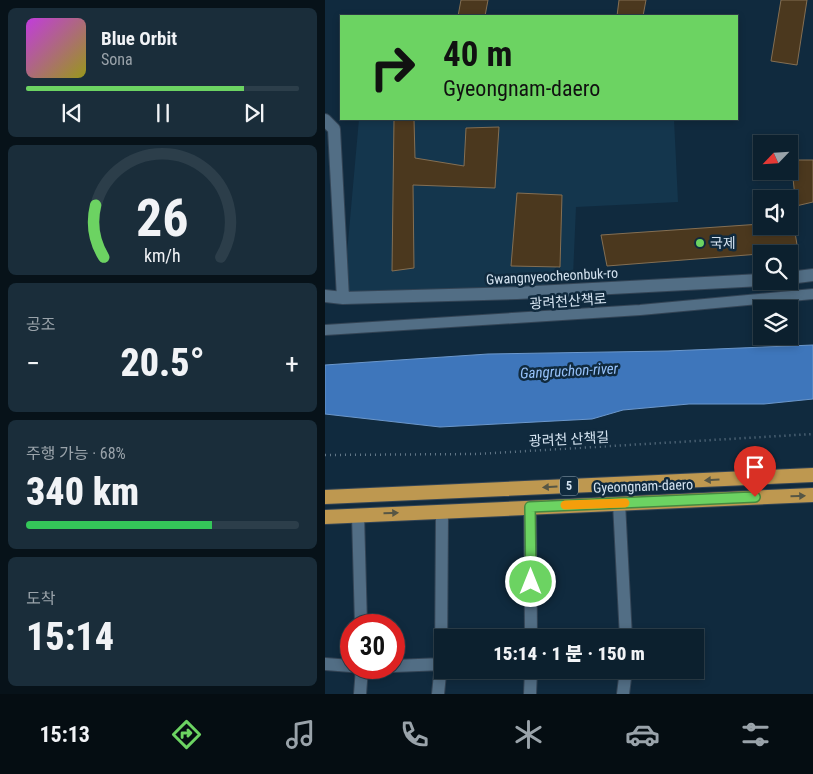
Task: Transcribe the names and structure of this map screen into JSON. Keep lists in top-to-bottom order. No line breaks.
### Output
{"streets":{"highway":["5","Gyeongnam-daero"],"street":["Gwangnyeocheonbuk-ro","광려천산책로"],"path":["광려천 산책길"]},"water":["Gangruchon-river"],"places":["국제"],"north":"bottom left","page":{"turn":["40 m","Gyeongnam-daero"],"song":["Blue Orbit","Sona"],"tile":["공조",["주행 가능 · 68%","340 km"],["도착","15:14"]],"heat":["−","20.5°","+"],"limit":"30","trip":"15:14 · 1 분 · 150 m","tabs":"15:13","gauge":["26","km/h"]}}
